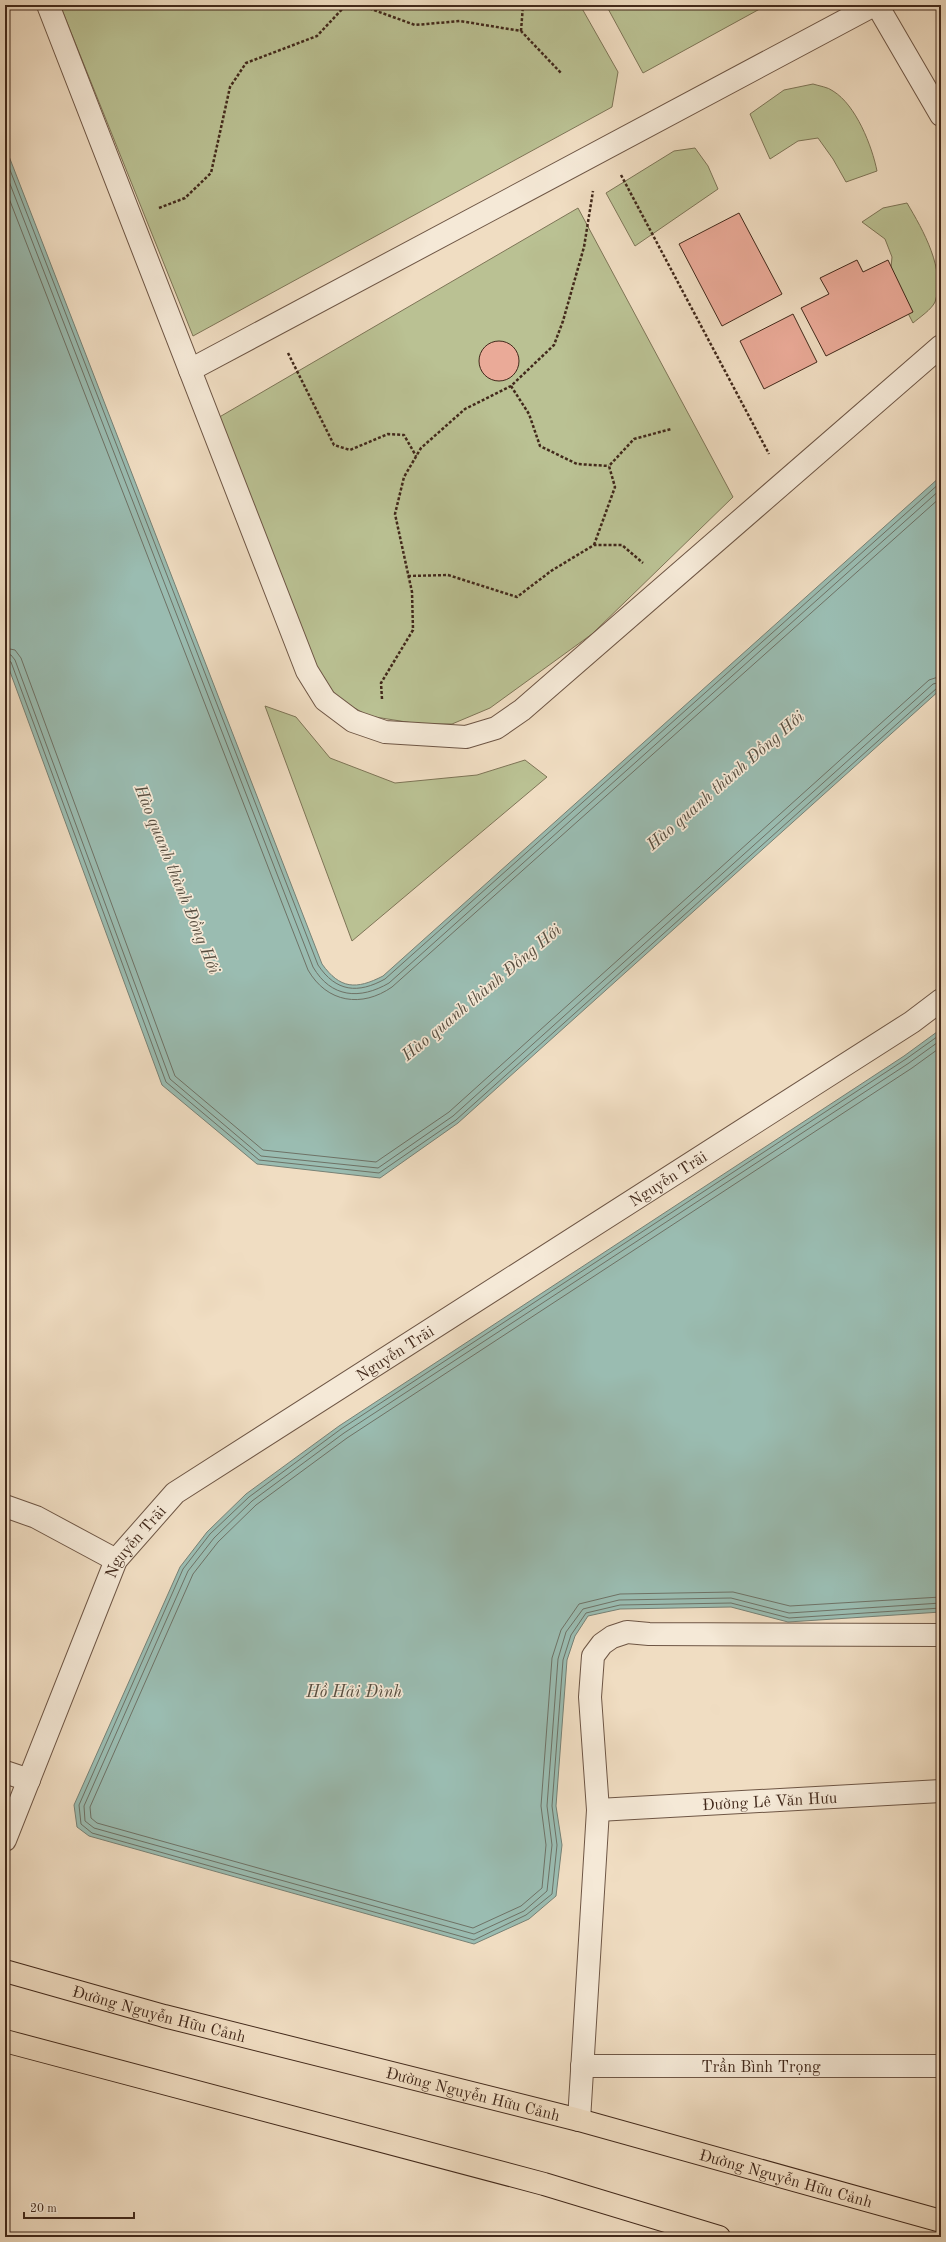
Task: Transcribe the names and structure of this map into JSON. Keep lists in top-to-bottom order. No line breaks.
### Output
{"streets":{"main road":["Đường Nguyễn Hữu Cảnh"],"street":["Nguyễn Trãi","Đường Lê Văn Hưu","Trần Bình Trọng"]},"water":["Hào quanh thành Đồng Hới","Hồ Hải Đình"],"scale_bar":"20 m"}
